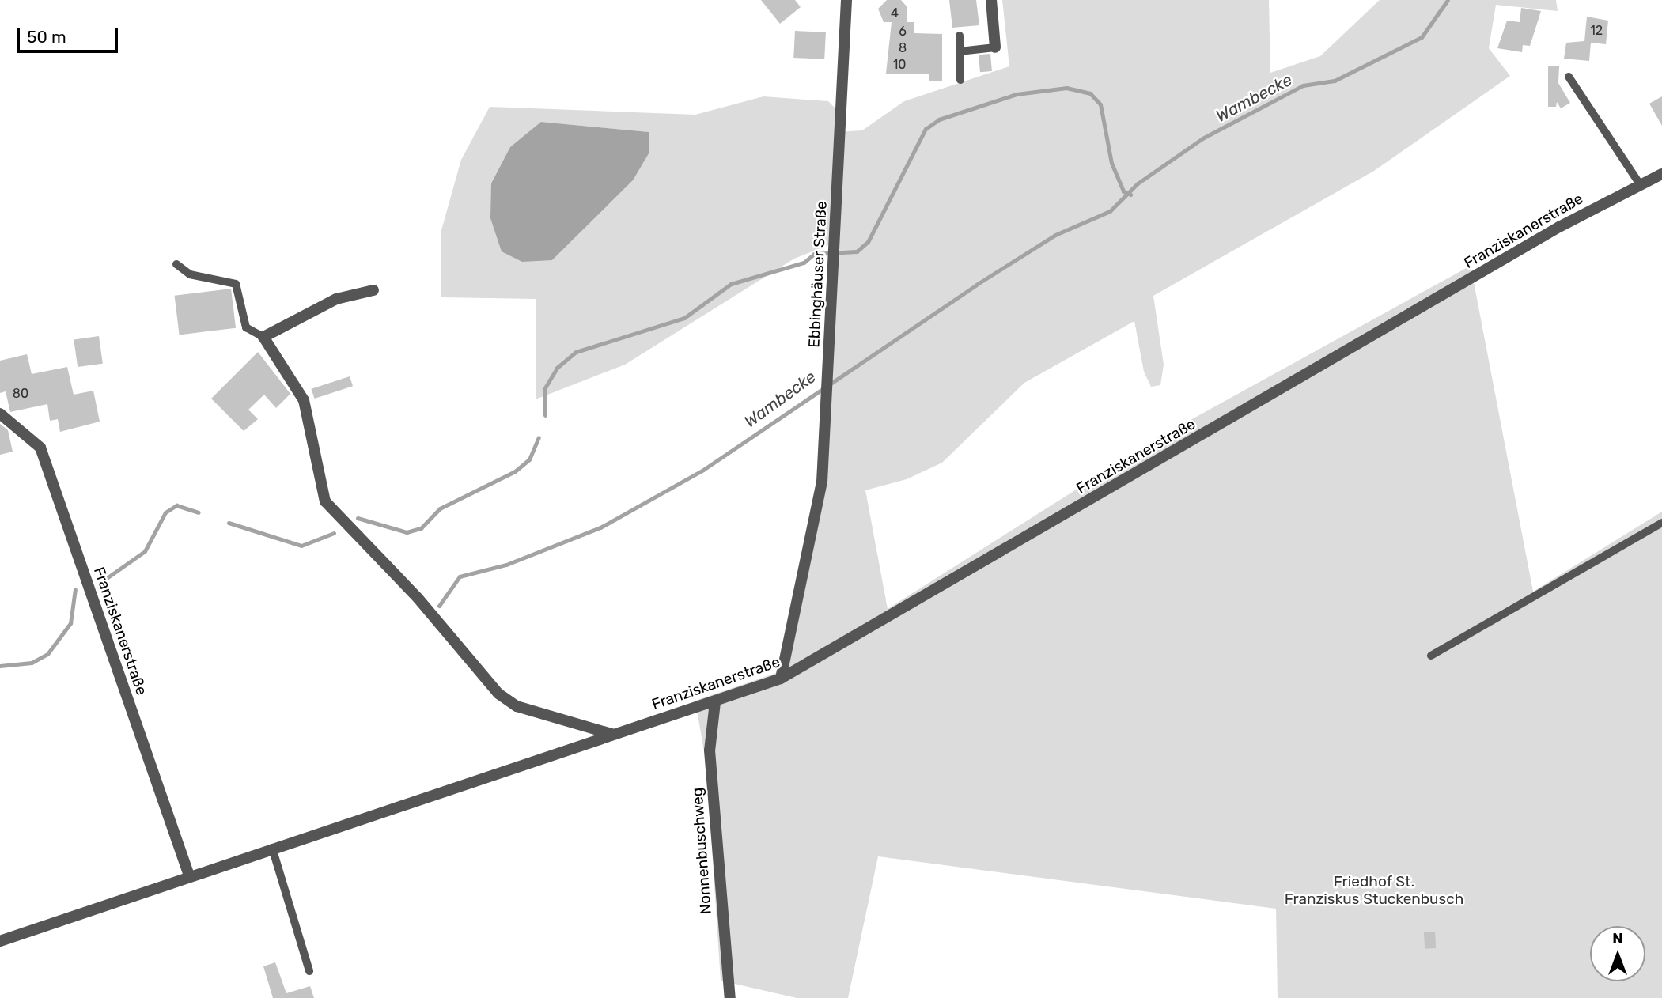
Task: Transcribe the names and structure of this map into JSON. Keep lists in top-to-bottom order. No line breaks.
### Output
{"streets":{"street":["Franziskanerstraße","Ebbinghäuser Straße","Nonnenbuschweg"]},"crossings":[["Franziskanerstraße","Ebbinghäuser Straße"],["Franziskanerstraße","Nonnenbuschweg"]],"water":["Wambecke"],"parks":["Friedhof St. Franziskus Stuckenbusch"],"house_numbers":["4","12","6","8","10","80"],"scale_bar":"50 m","north":"top"}
